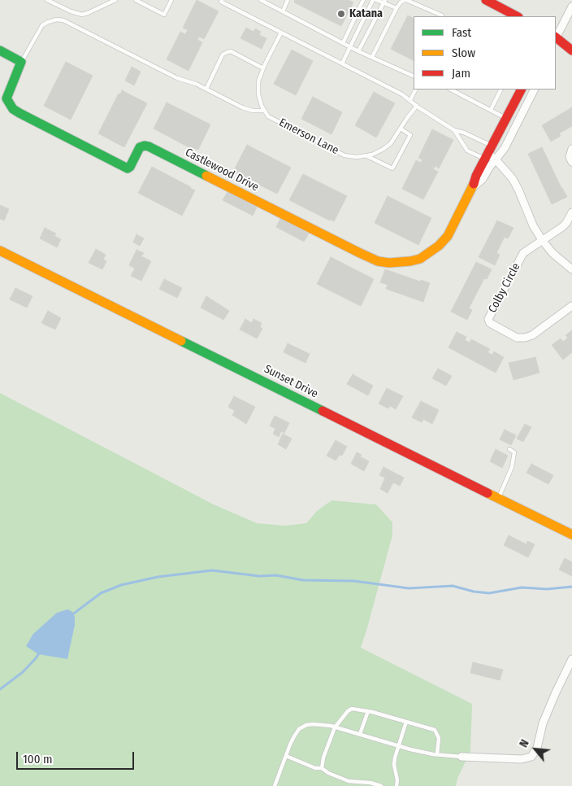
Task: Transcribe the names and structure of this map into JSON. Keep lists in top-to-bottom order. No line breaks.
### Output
{"streets":{"main road":["Castlewood Drive","Sunset Drive"],"street":["Colby Circle"],"lane":["Emerson Lane"]},"places":["Katana"],"legend":["Fast","Slow","Jam"],"scale_bar":"100 m","north":"top left"}
